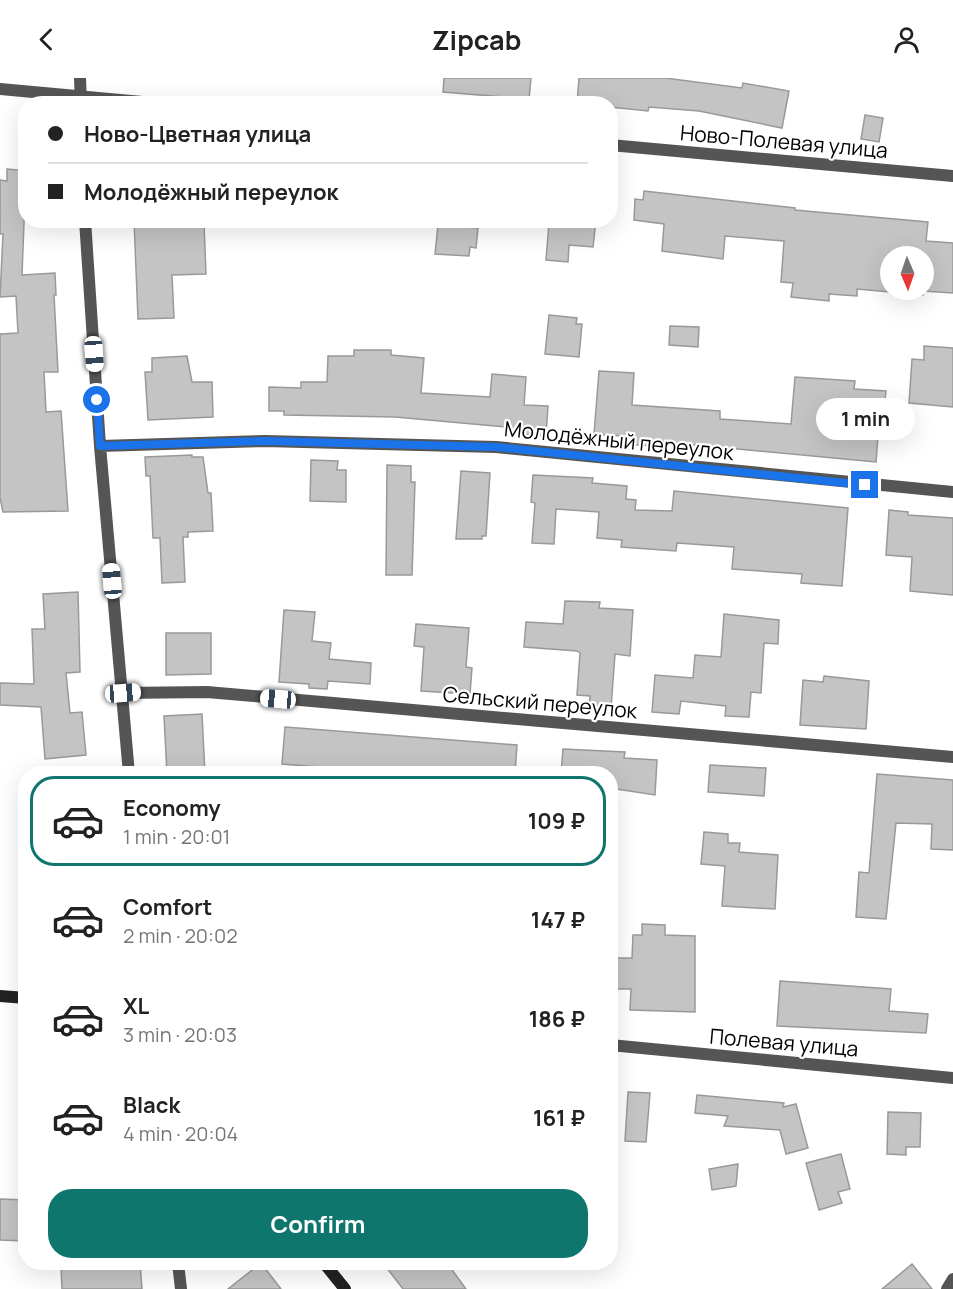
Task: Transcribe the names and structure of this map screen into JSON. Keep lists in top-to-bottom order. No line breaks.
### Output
{"streets":{"street":["Ново-Полевая улица","Молодёжный переулок","Сельский переулок","Полевая улица"]},"north":"bottom","page":{"header":"Zipcab","banner":["Ново-Цветная улица","Молодёжный переулок"],"bubble":"1 min","list":[{"name":"Economy","note":"1 min · 20:01","value":"109 ₽"},{"name":"Comfort","note":"2 min · 20:02","value":"147 ₽"},{"name":"XL","note":"3 min · 20:03","value":"186 ₽"},{"name":"Black","note":"4 min · 20:04","value":"161 ₽"}],"buttons":"Confirm"}}
